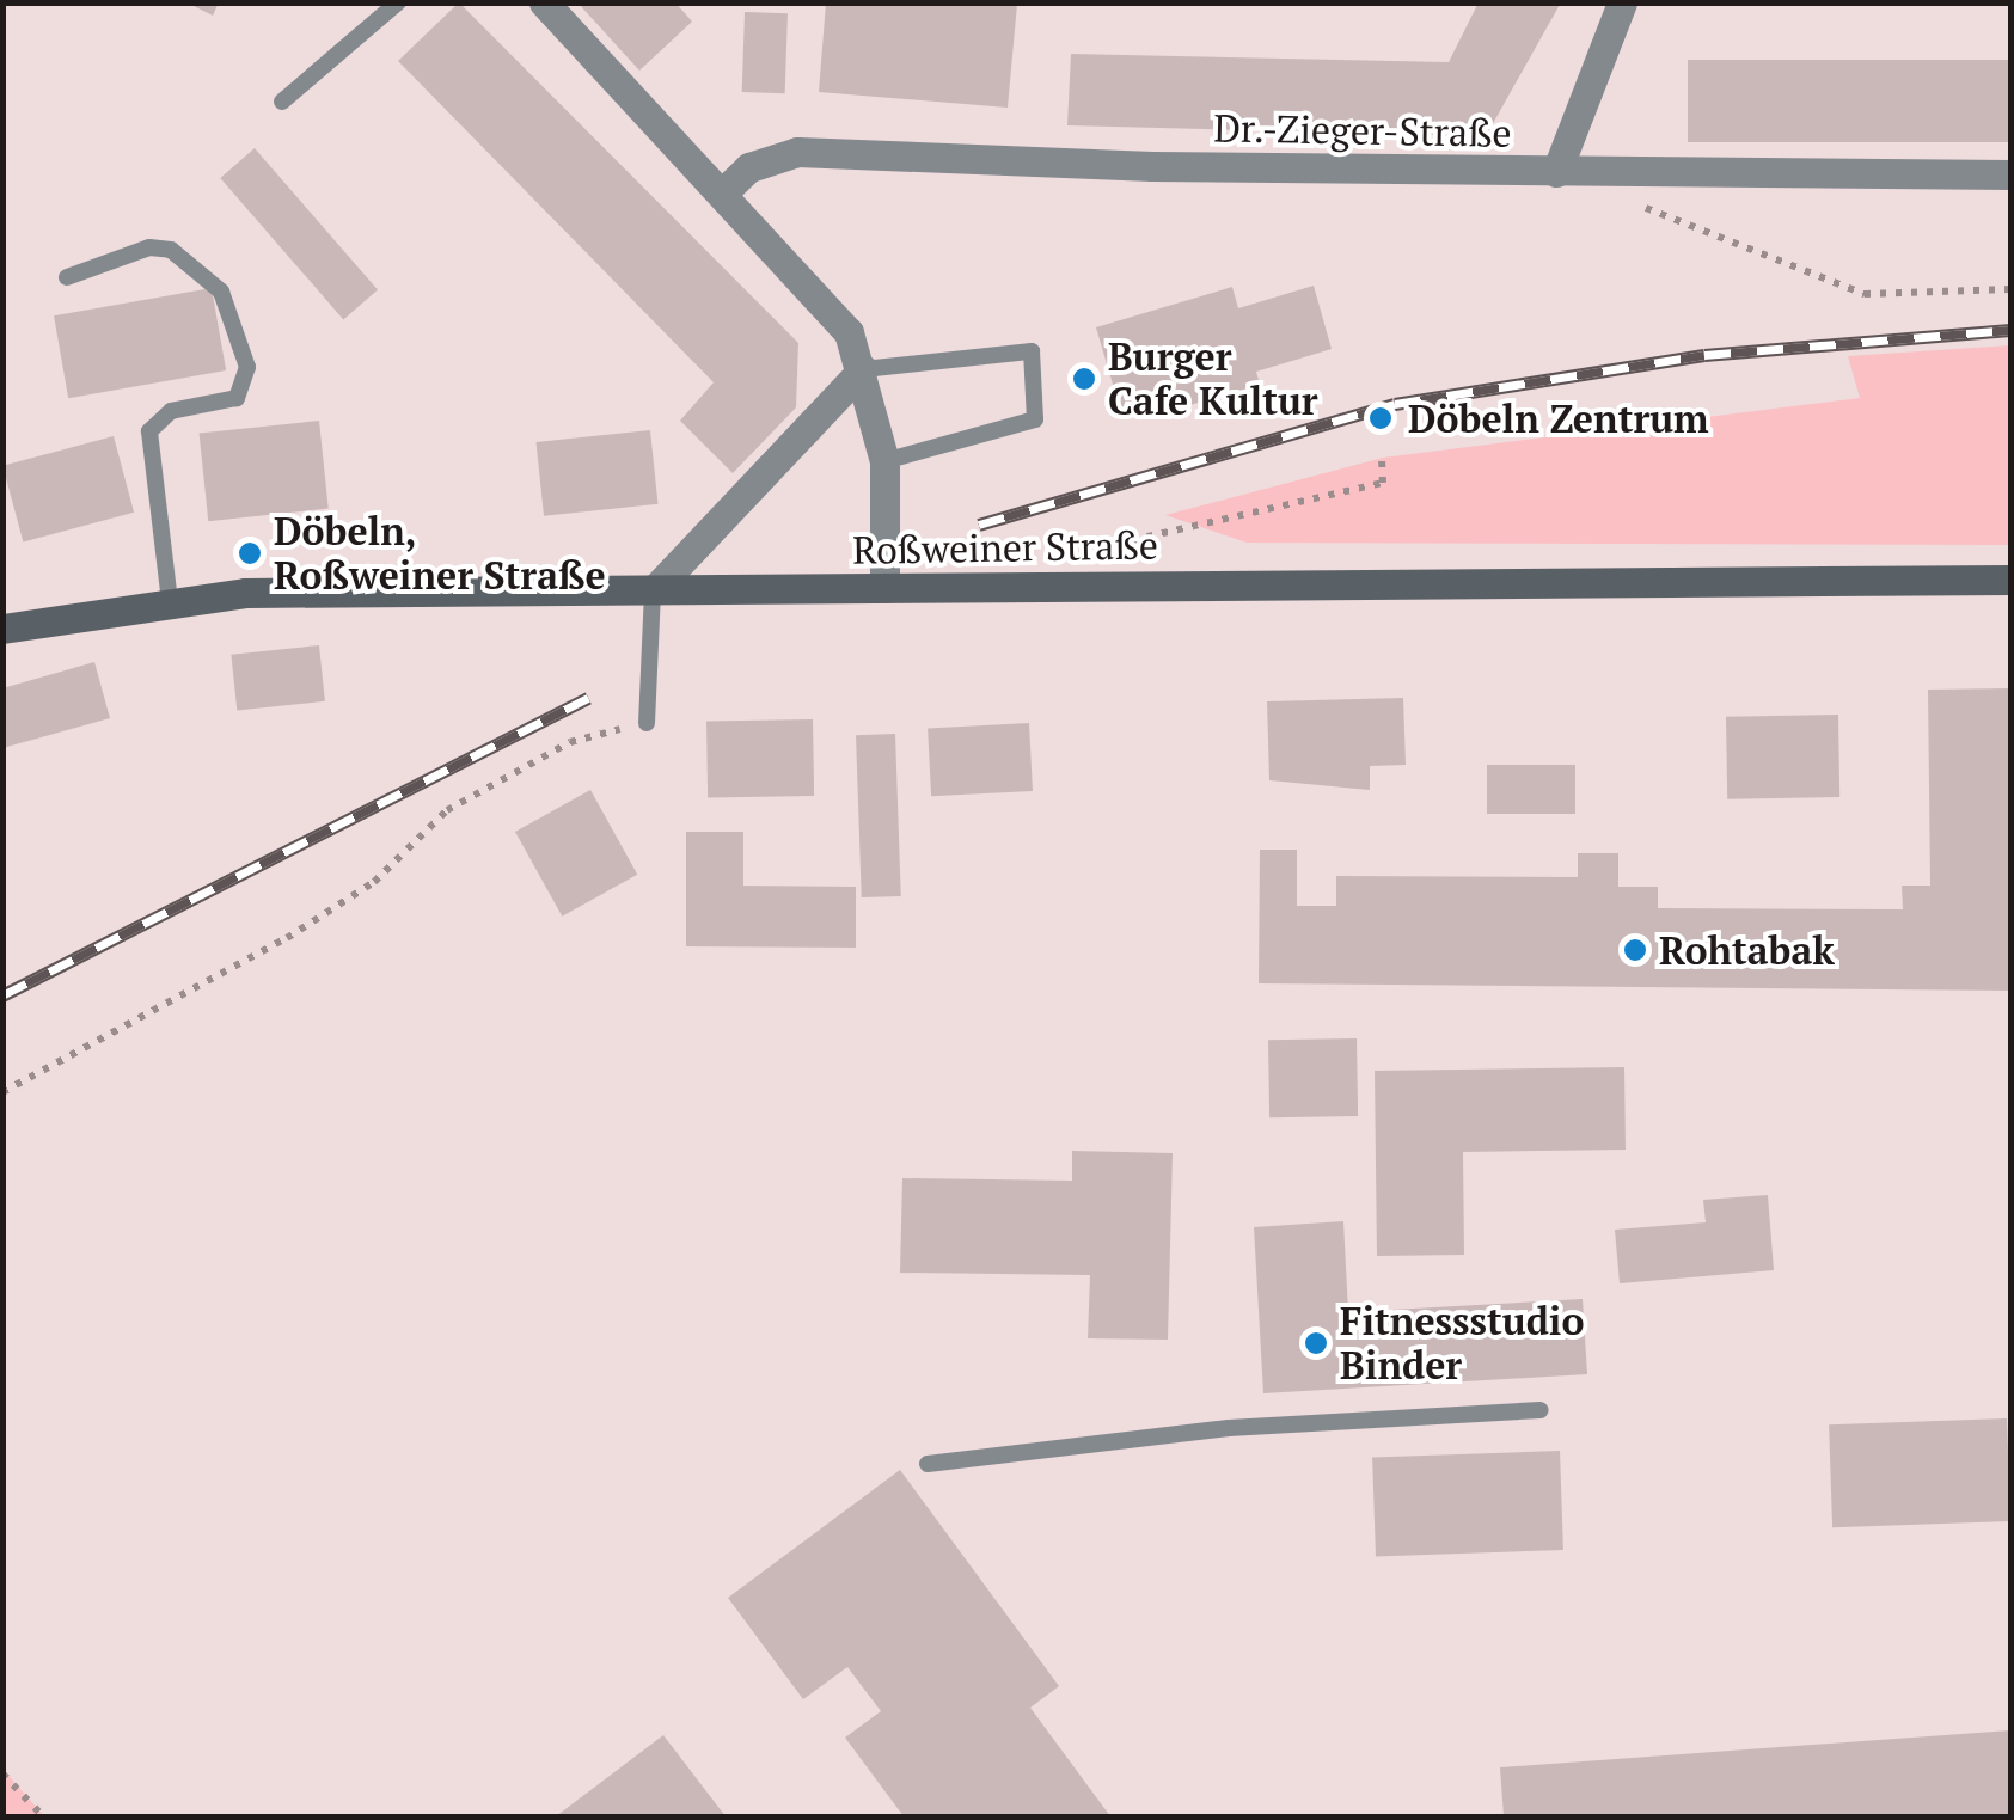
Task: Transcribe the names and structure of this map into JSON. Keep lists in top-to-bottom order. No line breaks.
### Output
{"streets":{"main road":["Roßweiner Straße"],"street":["Dr.-Zieger-Straße"]},"places":["Burger Cafe Kultur","Döbeln Zentrum","Döbeln, Roßweiner Straße","Rohtabak","Fitnessstudio Binder"]}
